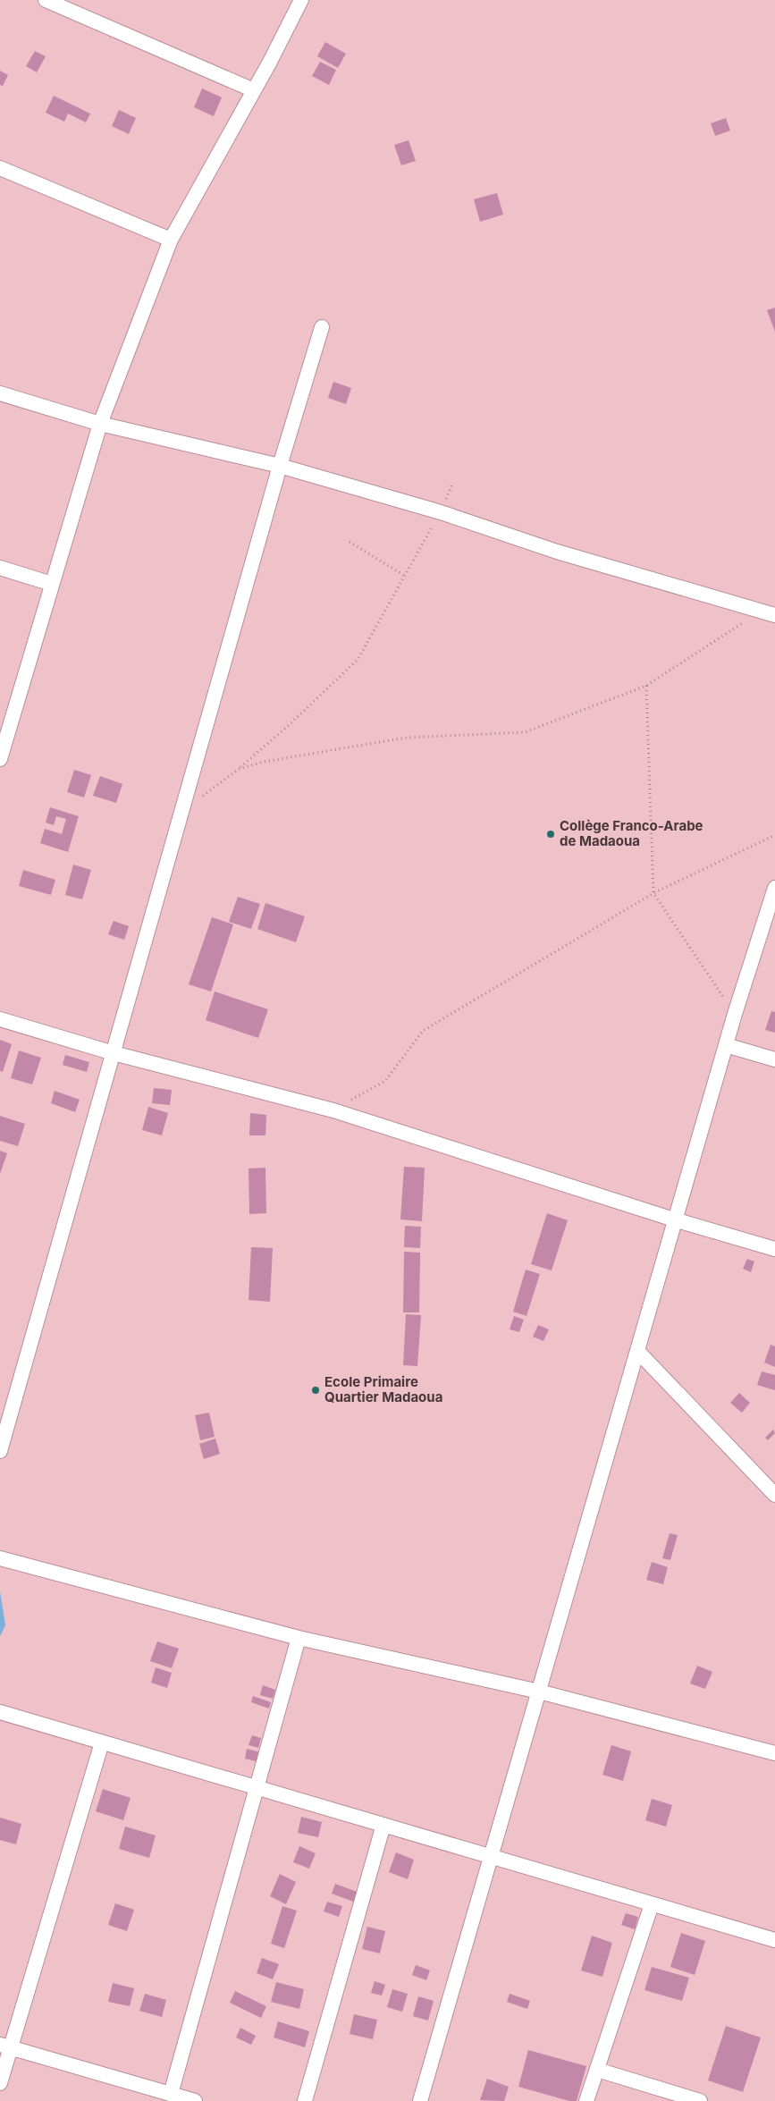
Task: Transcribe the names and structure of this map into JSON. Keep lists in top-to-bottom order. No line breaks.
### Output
{"places":["Collège Franco-Arabe de Madaoua","Ecole Primaire Quartier Madaoua"]}
